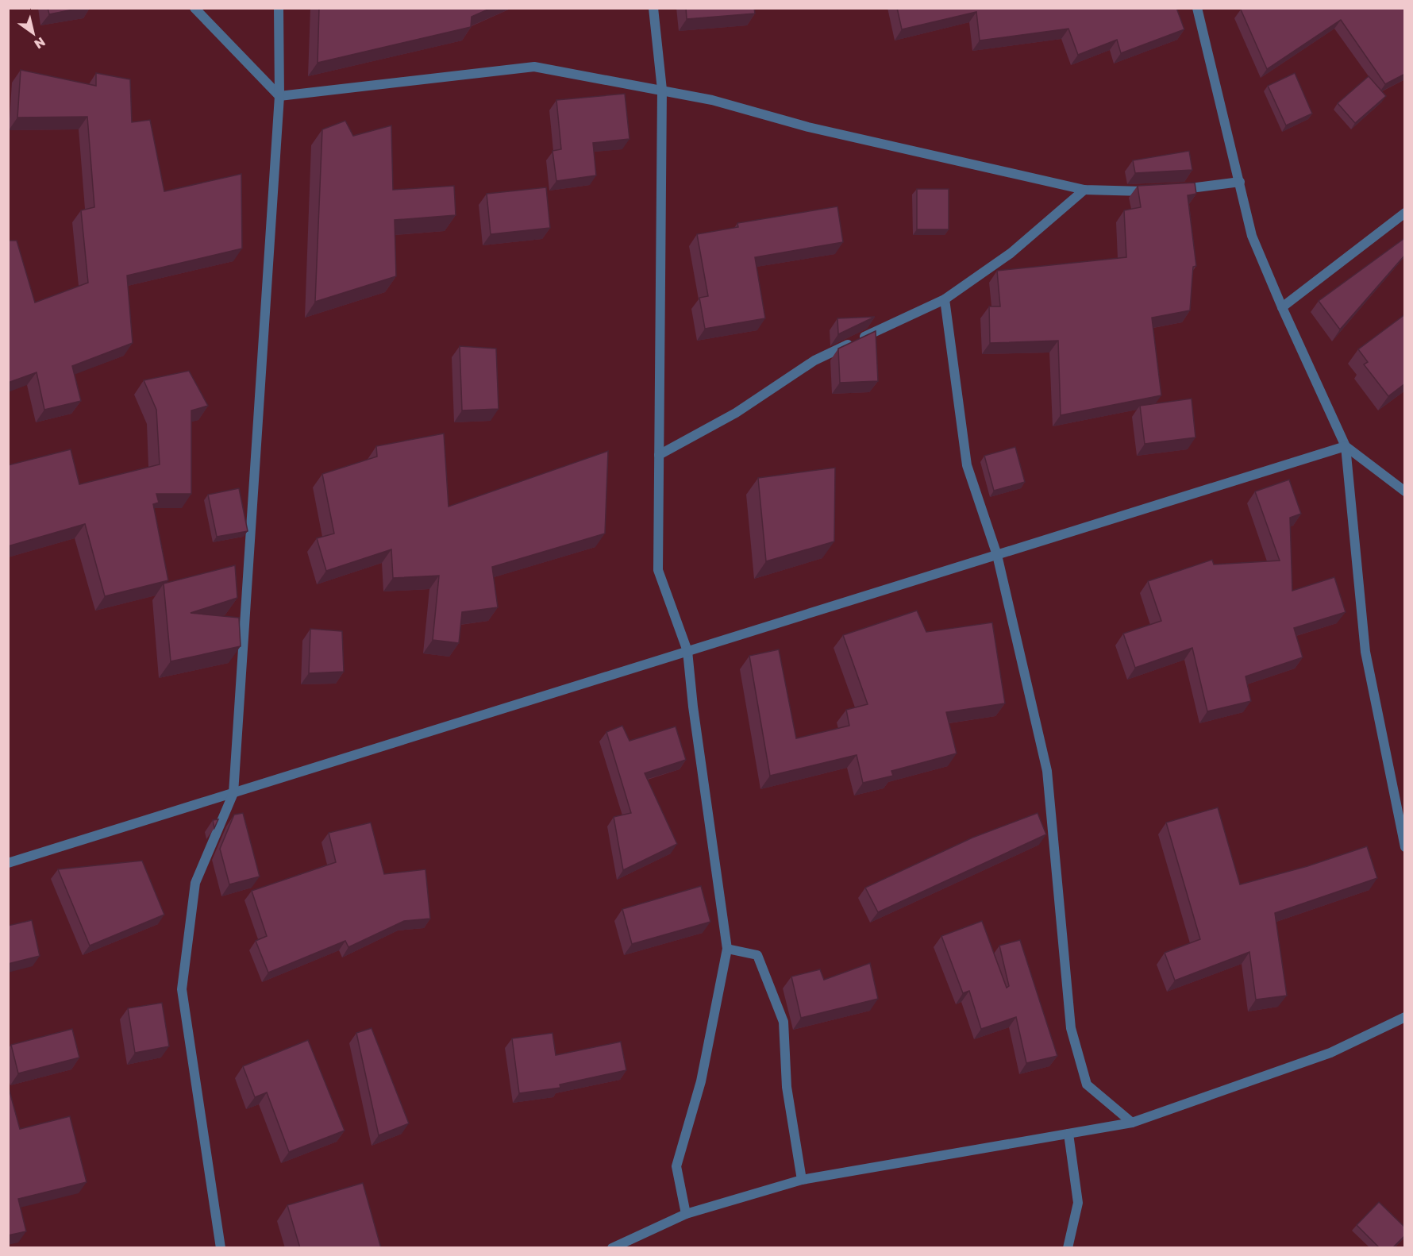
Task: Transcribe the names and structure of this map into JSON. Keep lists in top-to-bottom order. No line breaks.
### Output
{"north":"bottom right"}
